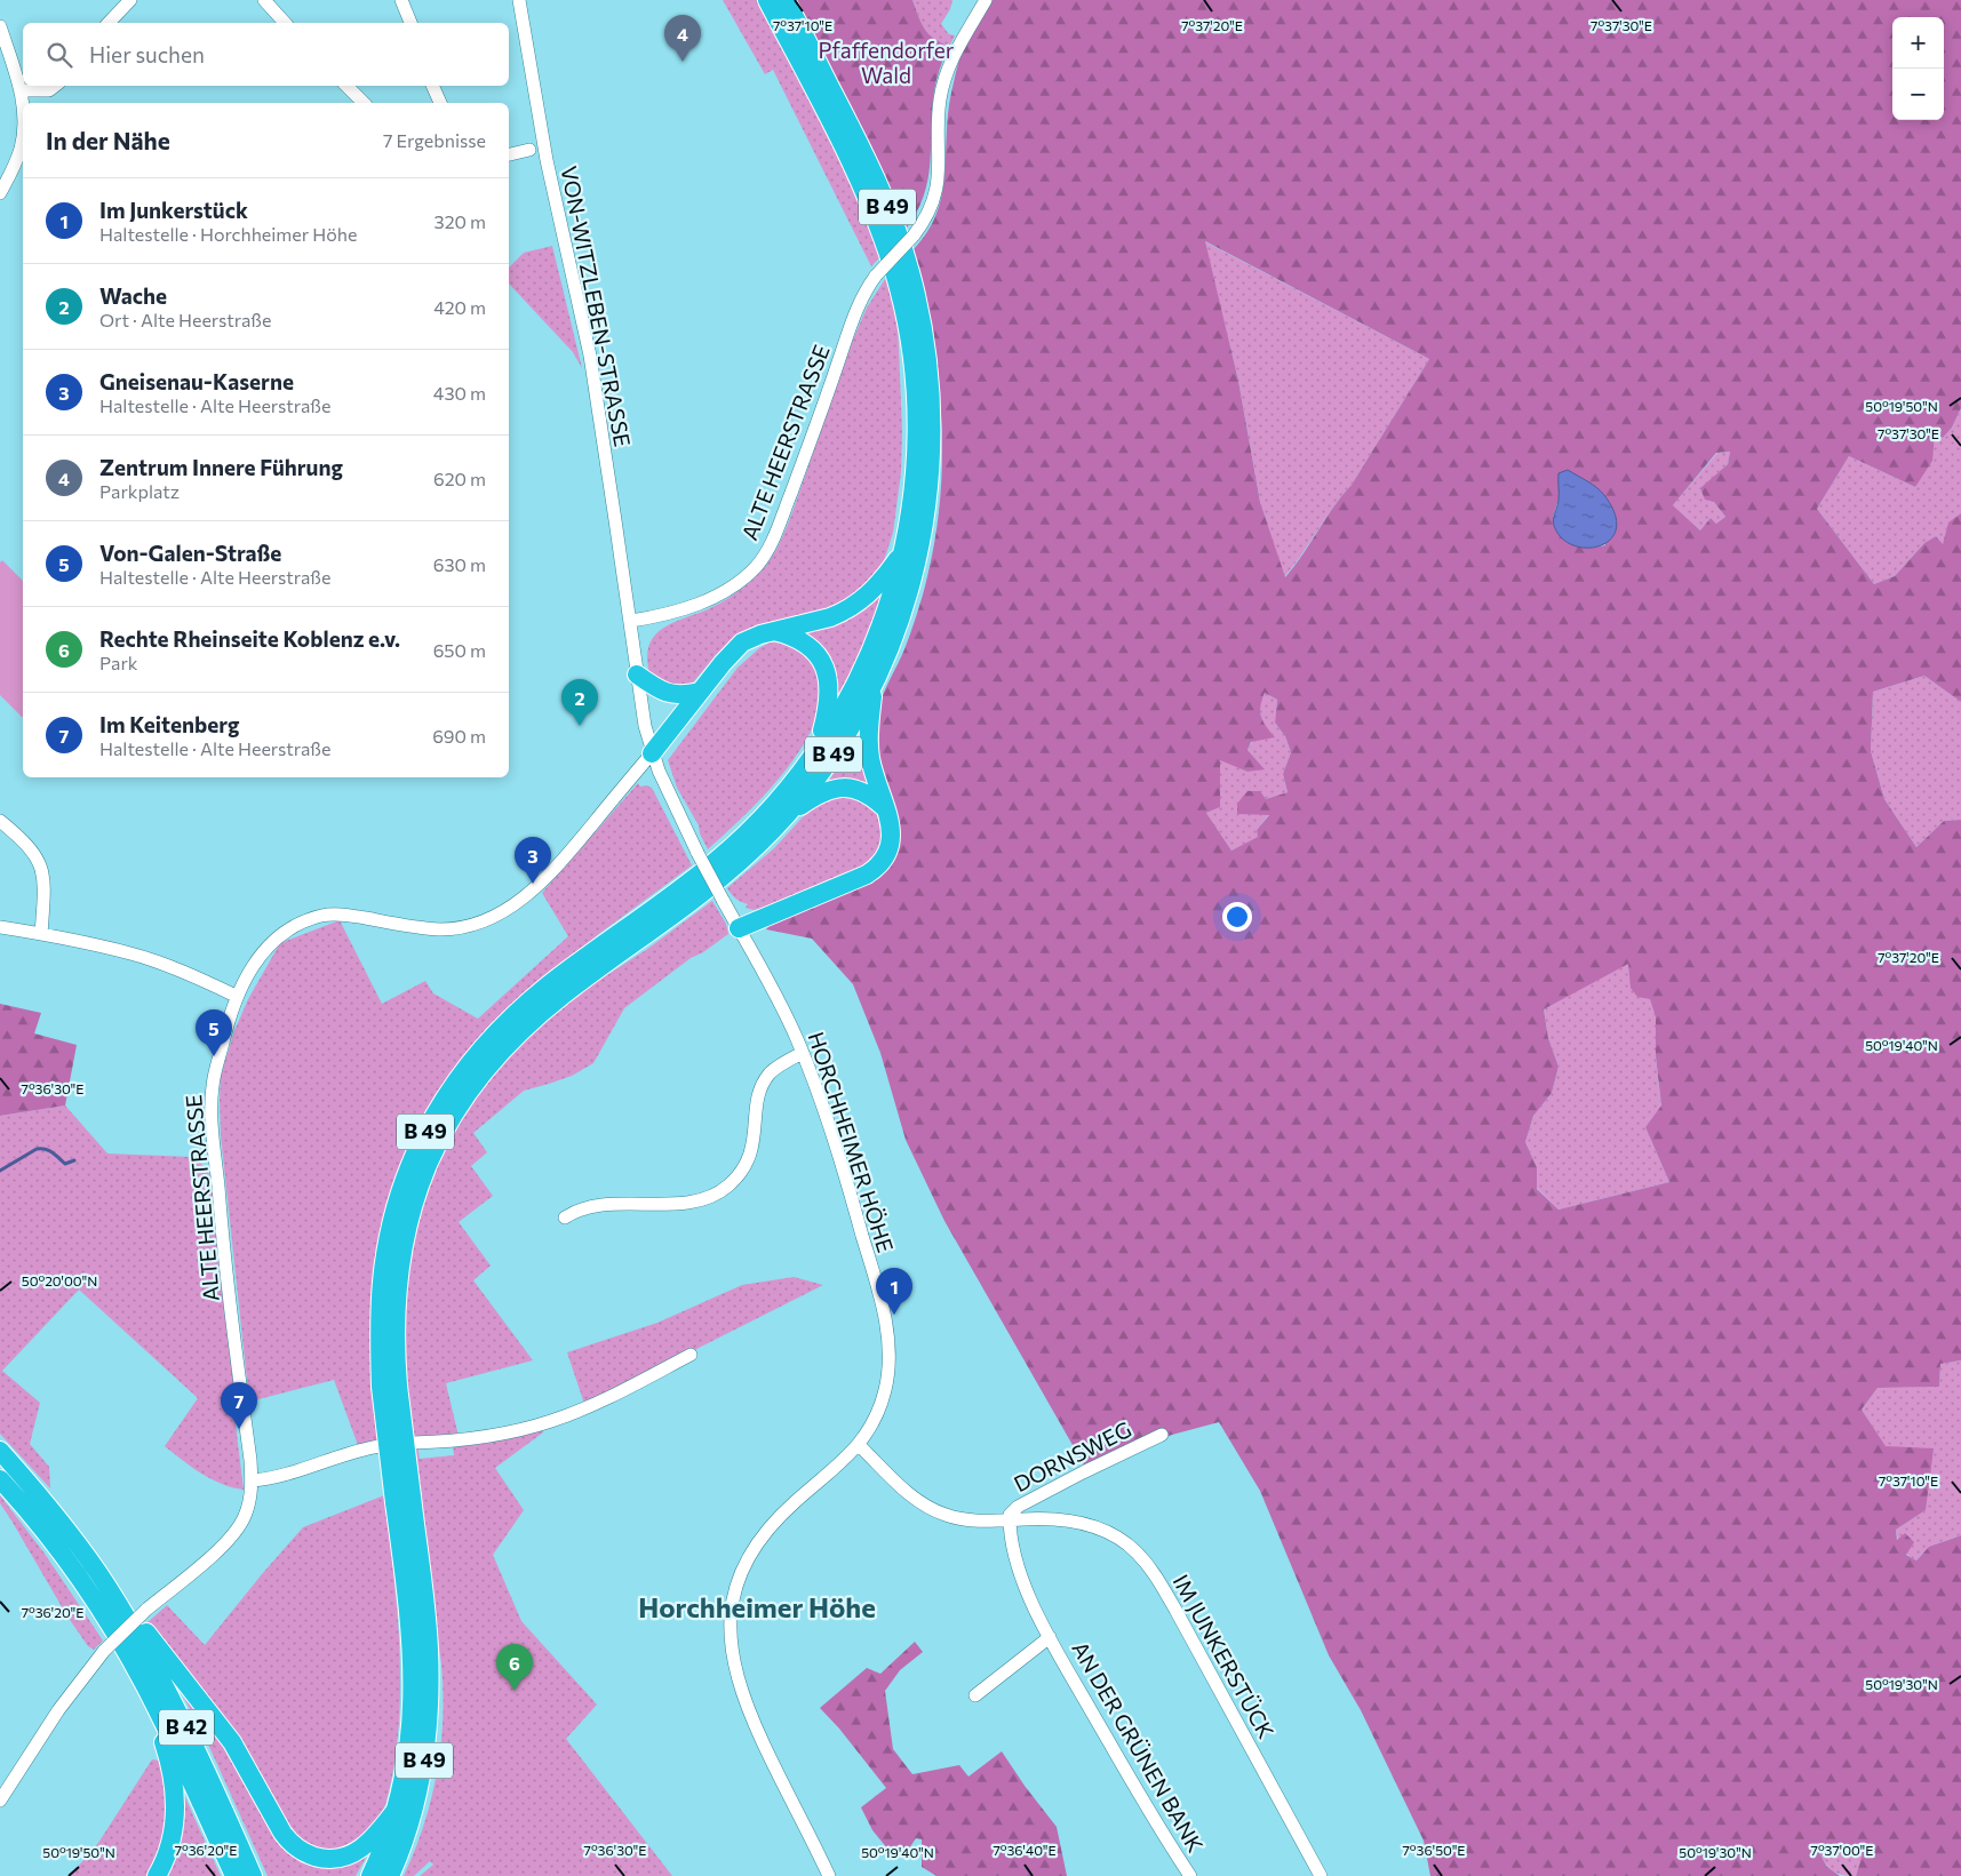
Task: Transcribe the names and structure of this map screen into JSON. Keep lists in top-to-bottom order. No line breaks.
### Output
{"streets":{"highway":["B 49","B 42"],"street":["VON-WITZLEBEN-STRASSE","ALTE HEERSTRASSE","HORCHHEIMER HÖHE","DORNSWEG","IM JUNKERSTÜCK","AN DER GRÜNEN BANK"]},"crossings":[["VON-WITZLEBEN-STRASSE","ALTE HEERSTRASSE"],["ALTE HEERSTRASSE","HORCHHEIMER HÖHE"],["HORCHHEIMER HÖHE","IM JUNKERSTÜCK"],["DORNSWEG","IM JUNKERSTÜCK"],["DORNSWEG","AN DER GRÜNEN BANK"],["IM JUNKERSTÜCK","AN DER GRÜNEN BANK"]],"districts":["Horchheimer Höhe"],"parks":["Pfaffendorfer Wald"],"page":{"pins":["4","2","3","5","1","7","6"],"map_buttons":["+","−"],"search":"Hier suchen","heading":["In der Nähe","7 Ergebnisse"],"list":[{"mark":"1","name":"Im Junkerstück","note":"Haltestelle · Horchheimer Höhe","value":"320 m"},{"mark":"2","name":"Wache","note":"Ort · Alte Heerstraße","value":"420 m"},{"mark":"3","name":"Gneisenau-Kaserne","note":"Haltestelle · Alte Heerstraße","value":"430 m"},{"mark":"4","name":"Zentrum Innere Führung","note":"Parkplatz","value":"620 m"},{"mark":"5","name":"Von-Galen-Straße","note":"Haltestelle · Alte Heerstraße","value":"630 m"},{"mark":"6","name":"Rechte Rheinseite Koblenz e.v.","note":"Park","value":"650 m"},{"mark":"7","name":"Im Keitenberg","note":"Haltestelle · Alte Heerstraße","value":"690 m"}]},"coordinates":["7°37'10\"E","7°37'20\"E","7°37'30\"E","50°19'50\"N","50°19'40\"N","7°36'30\"E","50°20'00\"N","7°36'20\"E","50°19'30\"N","7°36'40\"E","7°36'50\"E","7°37'00\"E"]}
